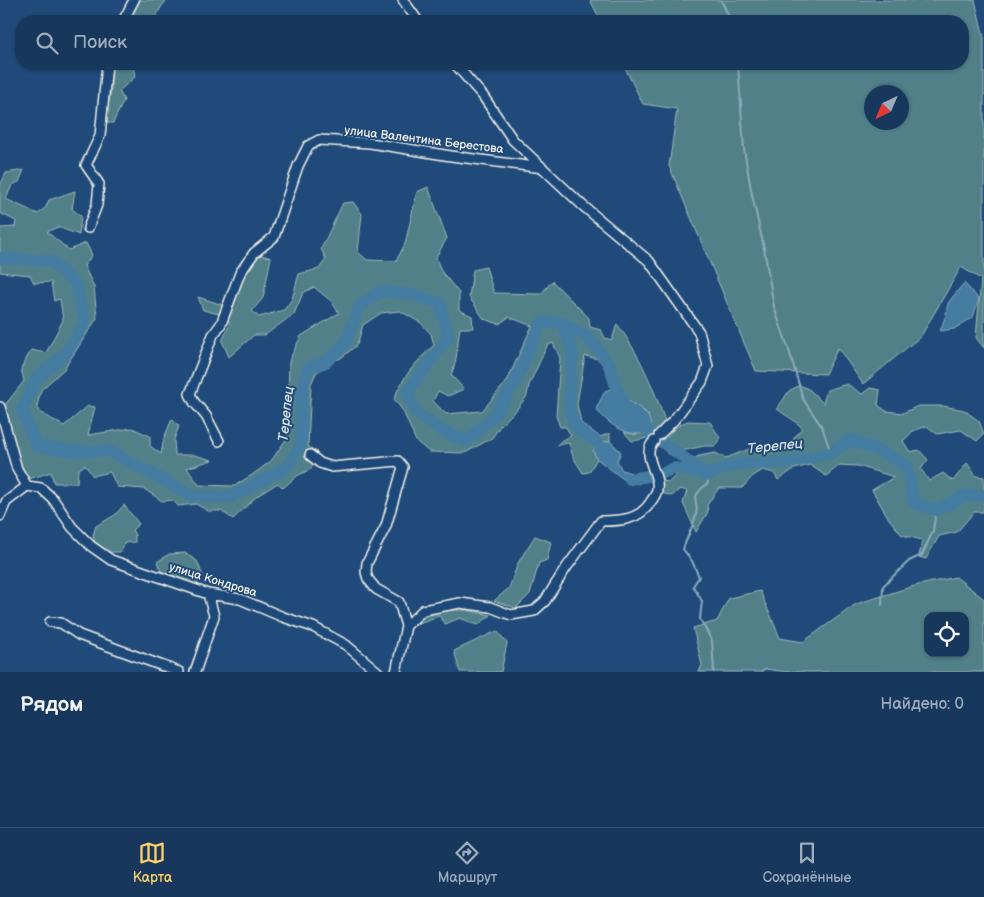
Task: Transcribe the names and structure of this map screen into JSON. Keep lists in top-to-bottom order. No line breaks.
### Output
{"streets":{"street":["улица Валентина Берестова","улица Кондрова"]},"water":["Терепец"],"north":"bottom left","page":{"search":"Поиск","heading":["Рядом","Найдено: 0"],"nav":["Карта","Маршрут","Сохранённые"]}}
